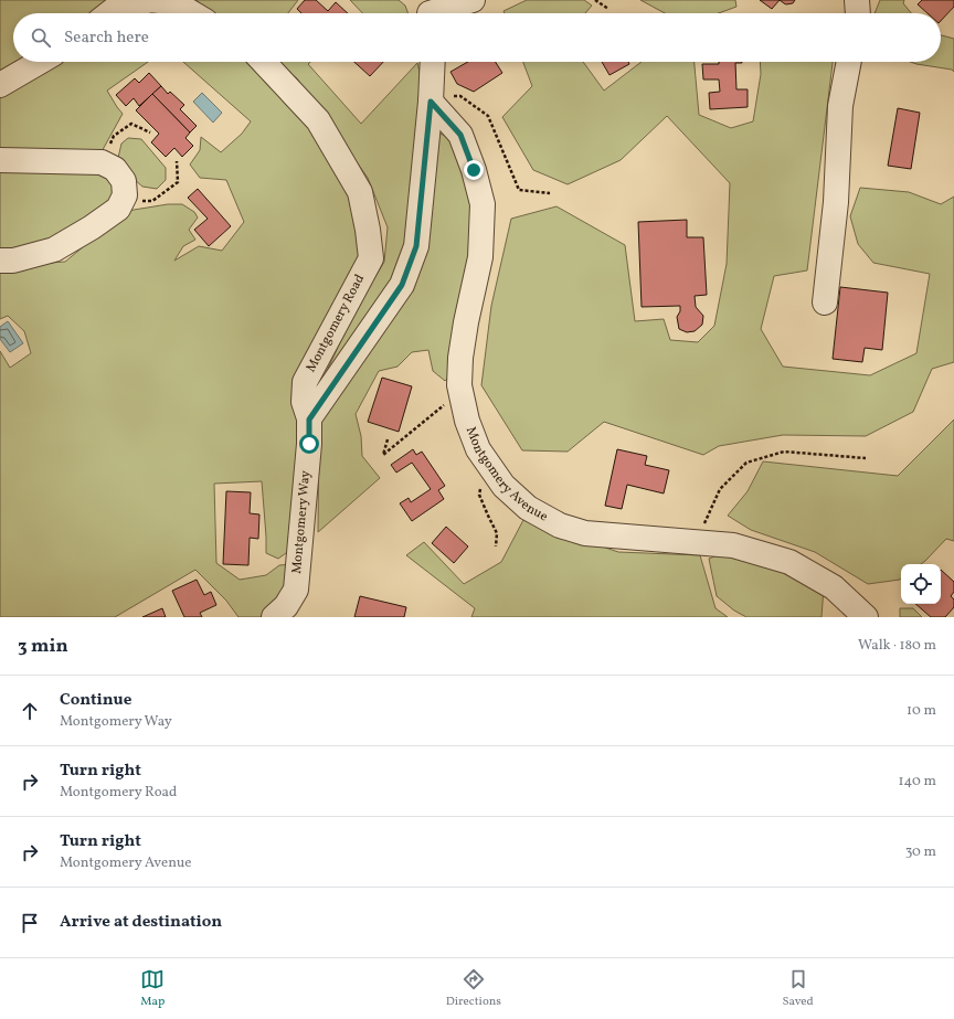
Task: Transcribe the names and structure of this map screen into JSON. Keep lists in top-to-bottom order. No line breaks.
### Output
{"streets":{"street":["Montgomery Road","Montgomery Avenue","Montgomery Way"]},"crossings":[["Montgomery Road","Montgomery Avenue"],["Montgomery Road","Montgomery Way"]],"page":{"search":"Search here","heading":["3 min","Walk · 180 m"],"list":[["Continue","Montgomery Way","10 m"],["Turn right","Montgomery Road","140 m"],["Turn right","Montgomery Avenue","30 m"],"Arrive at destination"],"nav":["Map","Directions","Saved"]}}
